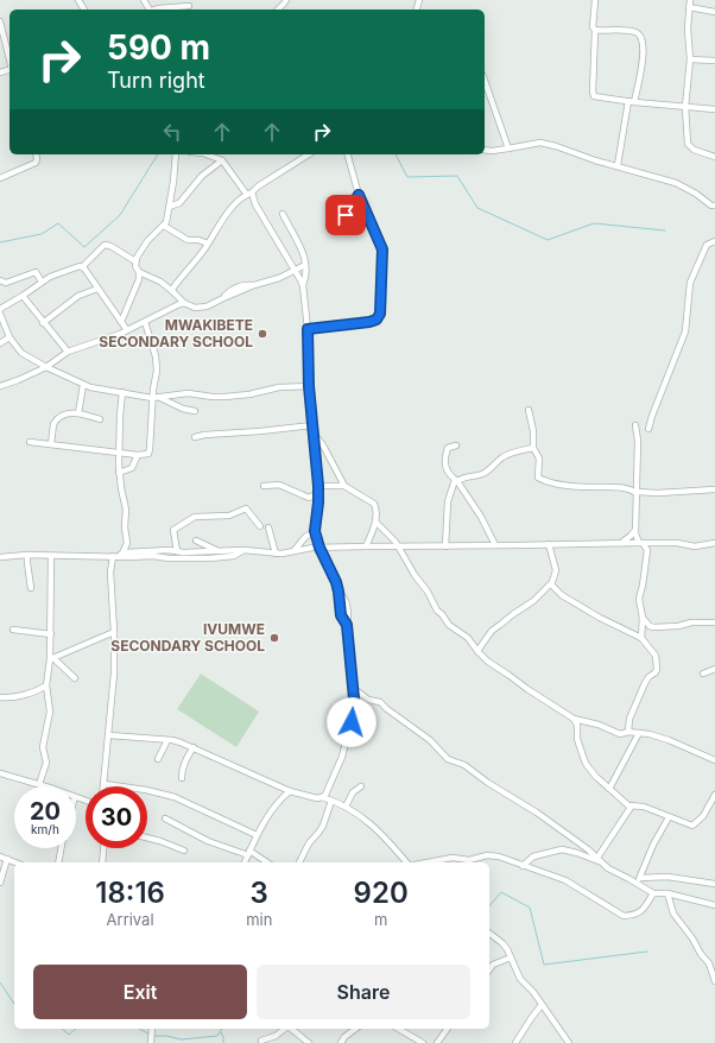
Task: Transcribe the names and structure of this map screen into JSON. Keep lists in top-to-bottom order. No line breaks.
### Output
{"places":["MWAKIBETE SECONDARY SCHOOL","IVUMWE SECONDARY SCHOOL"],"page":{"turn":["590 m","Turn right"],"speed":"20 km/h","limit":"30","eta":["18:16","Arrival","3","min","920","m"],"buttons":["Exit","Share"]}}
